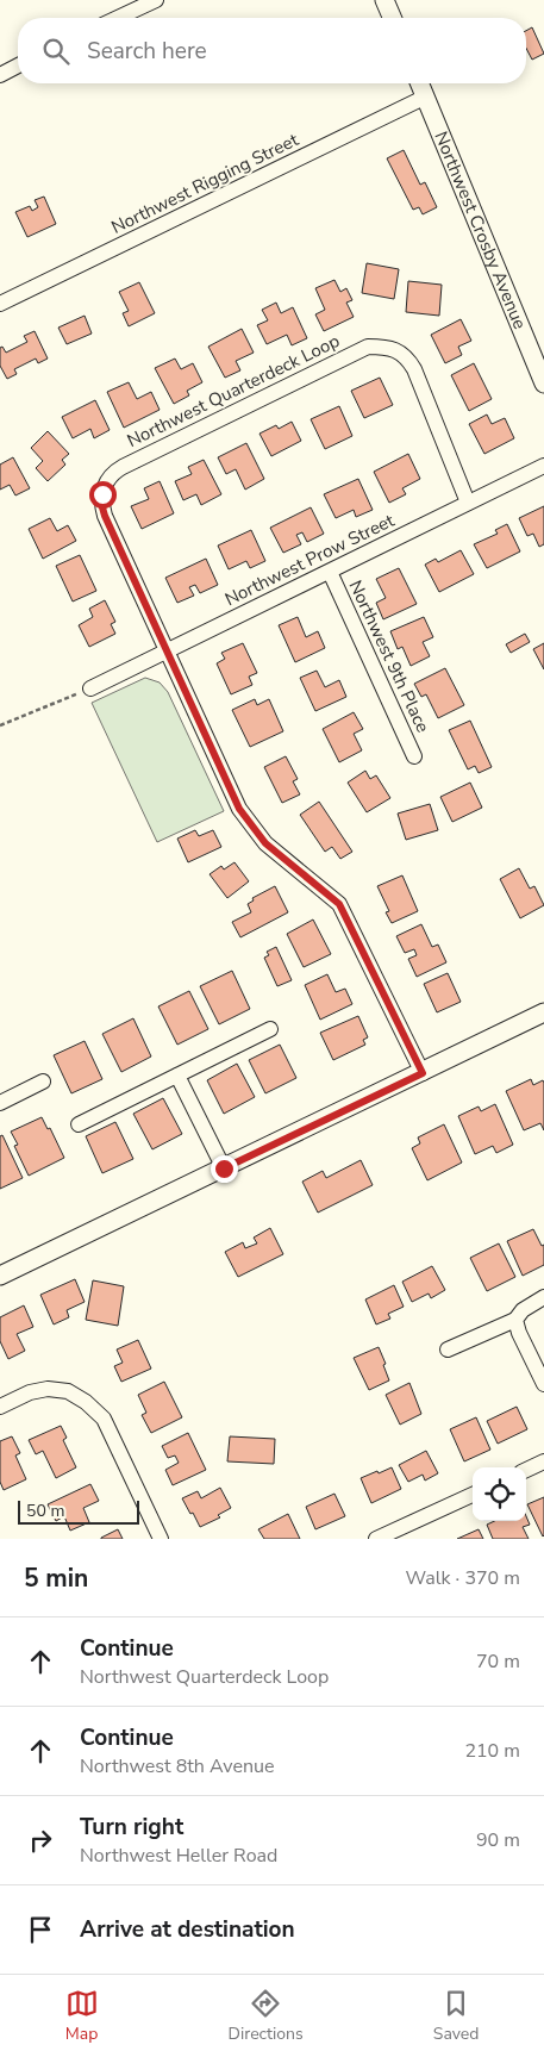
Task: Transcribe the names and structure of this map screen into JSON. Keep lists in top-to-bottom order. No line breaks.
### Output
{"streets":{"street":["Northwest Rigging Street","Northwest Crosby Avenue","Northwest Quarterdeck Loop","Northwest Prow Street","Northwest 9th Place"]},"crossings":[["Northwest Rigging Street","Northwest Crosby Avenue"],["Northwest Quarterdeck Loop","Northwest Prow Street"],["Northwest Prow Street","Northwest 9th Place"]],"scale_bar":"50 m","page":{"search":"Search here","scale":"50 m","heading":["5 min","Walk · 370 m"],"list":[["Continue","Northwest Quarterdeck Loop","70 m"],["Continue","Northwest 8th Avenue","210 m"],["Turn right","Northwest Heller Road","90 m"],"Arrive at destination"],"nav":["Map","Directions","Saved"]}}
